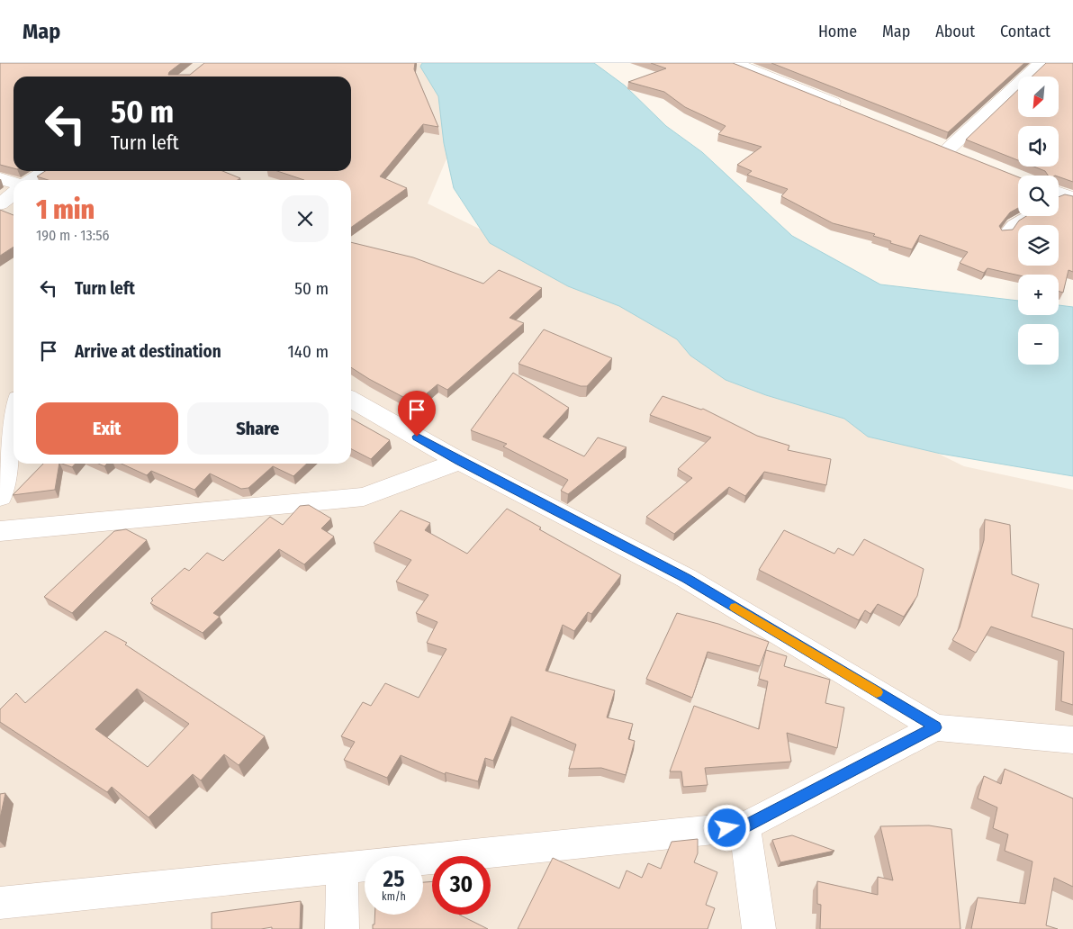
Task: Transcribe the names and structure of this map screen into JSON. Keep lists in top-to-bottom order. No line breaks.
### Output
{"north":"bottom left","page":{"header":"Map","nav":["Home","Map","About","Contact"],"map_buttons":["+","−"],"turn":["50 m","Turn left"],"heading":["1 min","190 m · 13:56"],"list":[{"name":"Turn left","value":"50 m"},{"name":"Arrive at destination","value":"140 m"}],"buttons":["Exit","Share"],"speed":"25 km/h","limit":"30"}}
